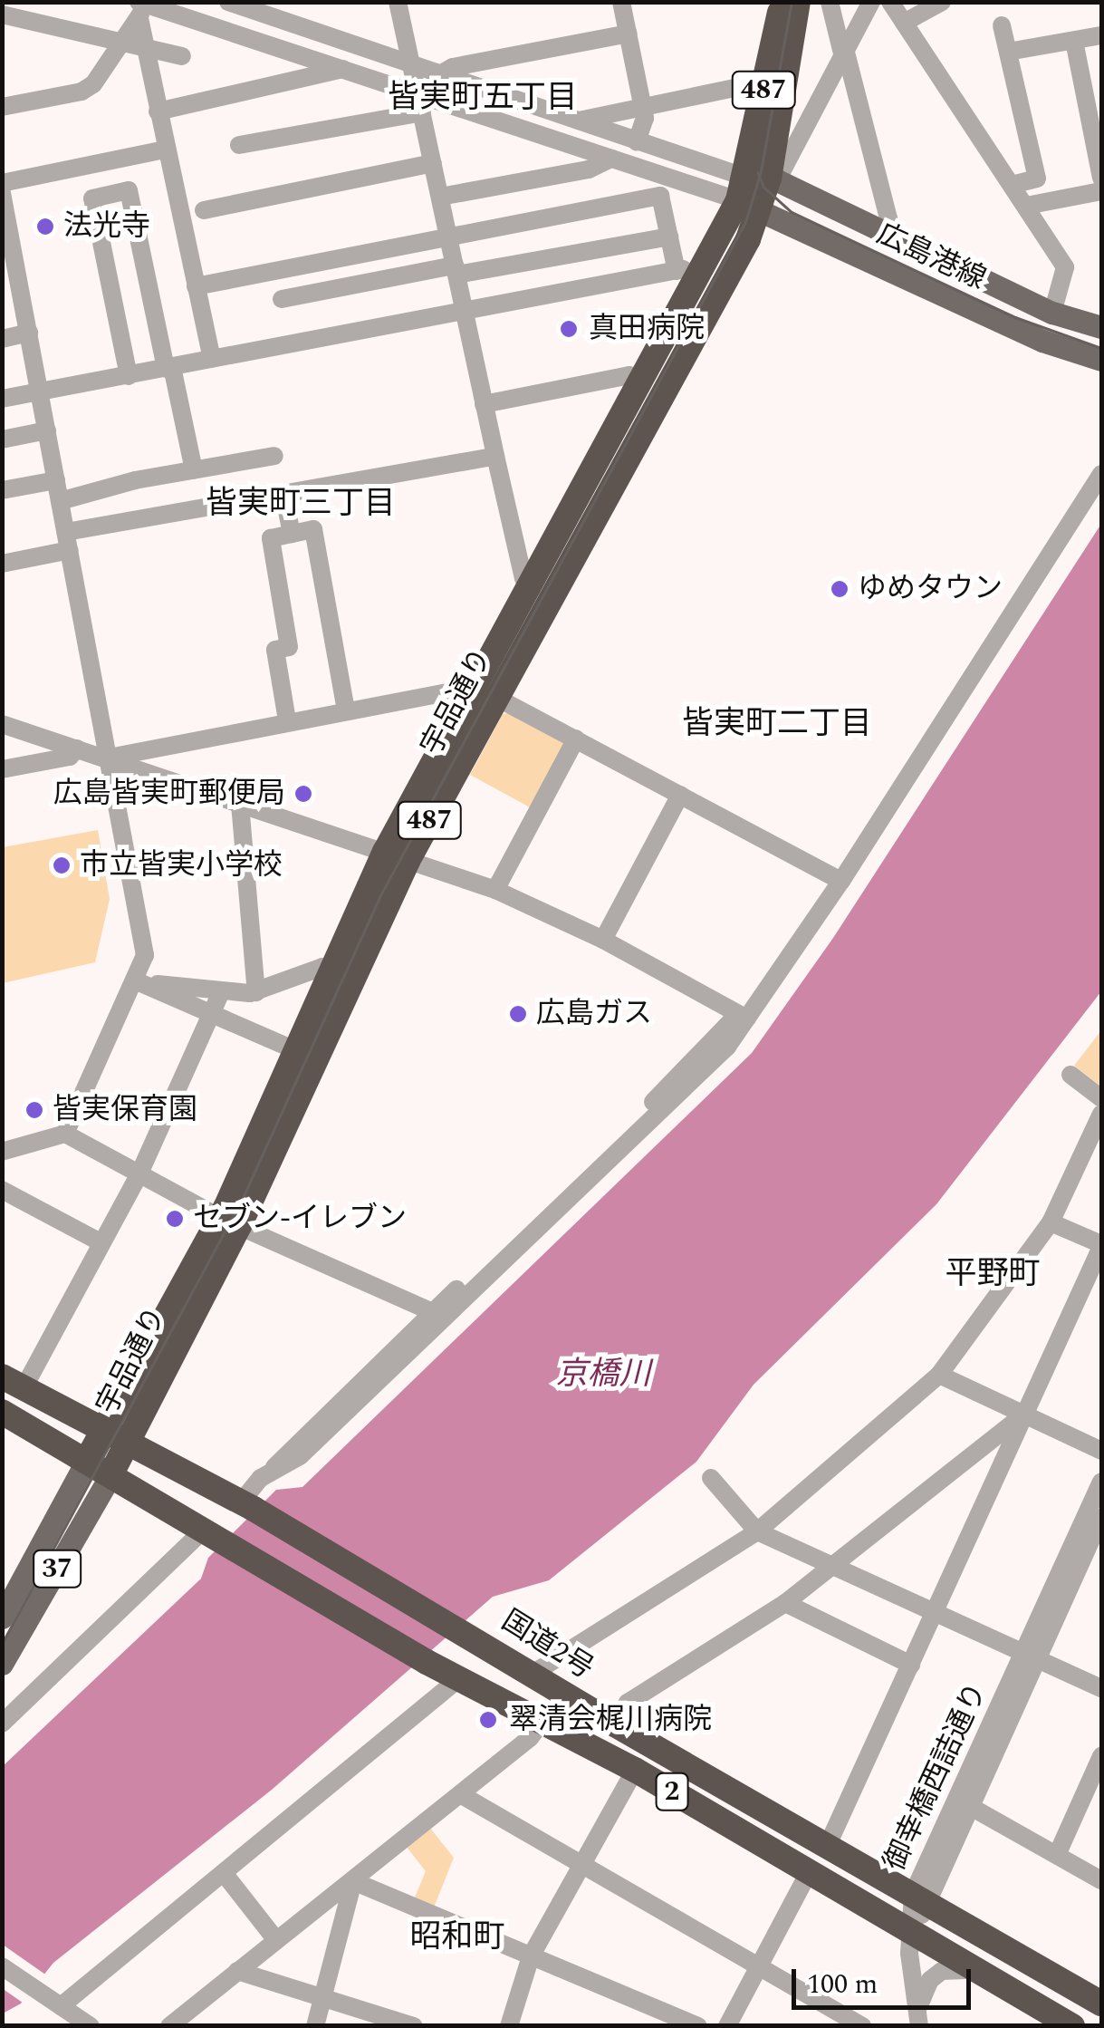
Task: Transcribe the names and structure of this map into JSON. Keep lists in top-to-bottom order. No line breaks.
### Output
{"streets":{"highway":["487","宇品通り","国道2号","2"],"main road":["広島港線","37"],"street":["御幸橋西詰通り"]},"crossings":[["広島港線","宇品通り"],["宇品通り","37"],["宇品通り","国道2号"],["宇品通り","2"],["37","2"],["国道2号","御幸橋西詰通り"],["御幸橋西詰通り","2"]],"districts":["皆実町五丁目","皆実町三丁目","皆実町二丁目","平野町","昭和町"],"water":["京橋川"],"places":["法光寺","真田病院","ゆめタウン","広島皆実町郵便局","市立皆実小学校","広島ガス","皆実保育園","セブン-イレブン","翠清会梶川病院"],"scale_bar":"100 m"}
